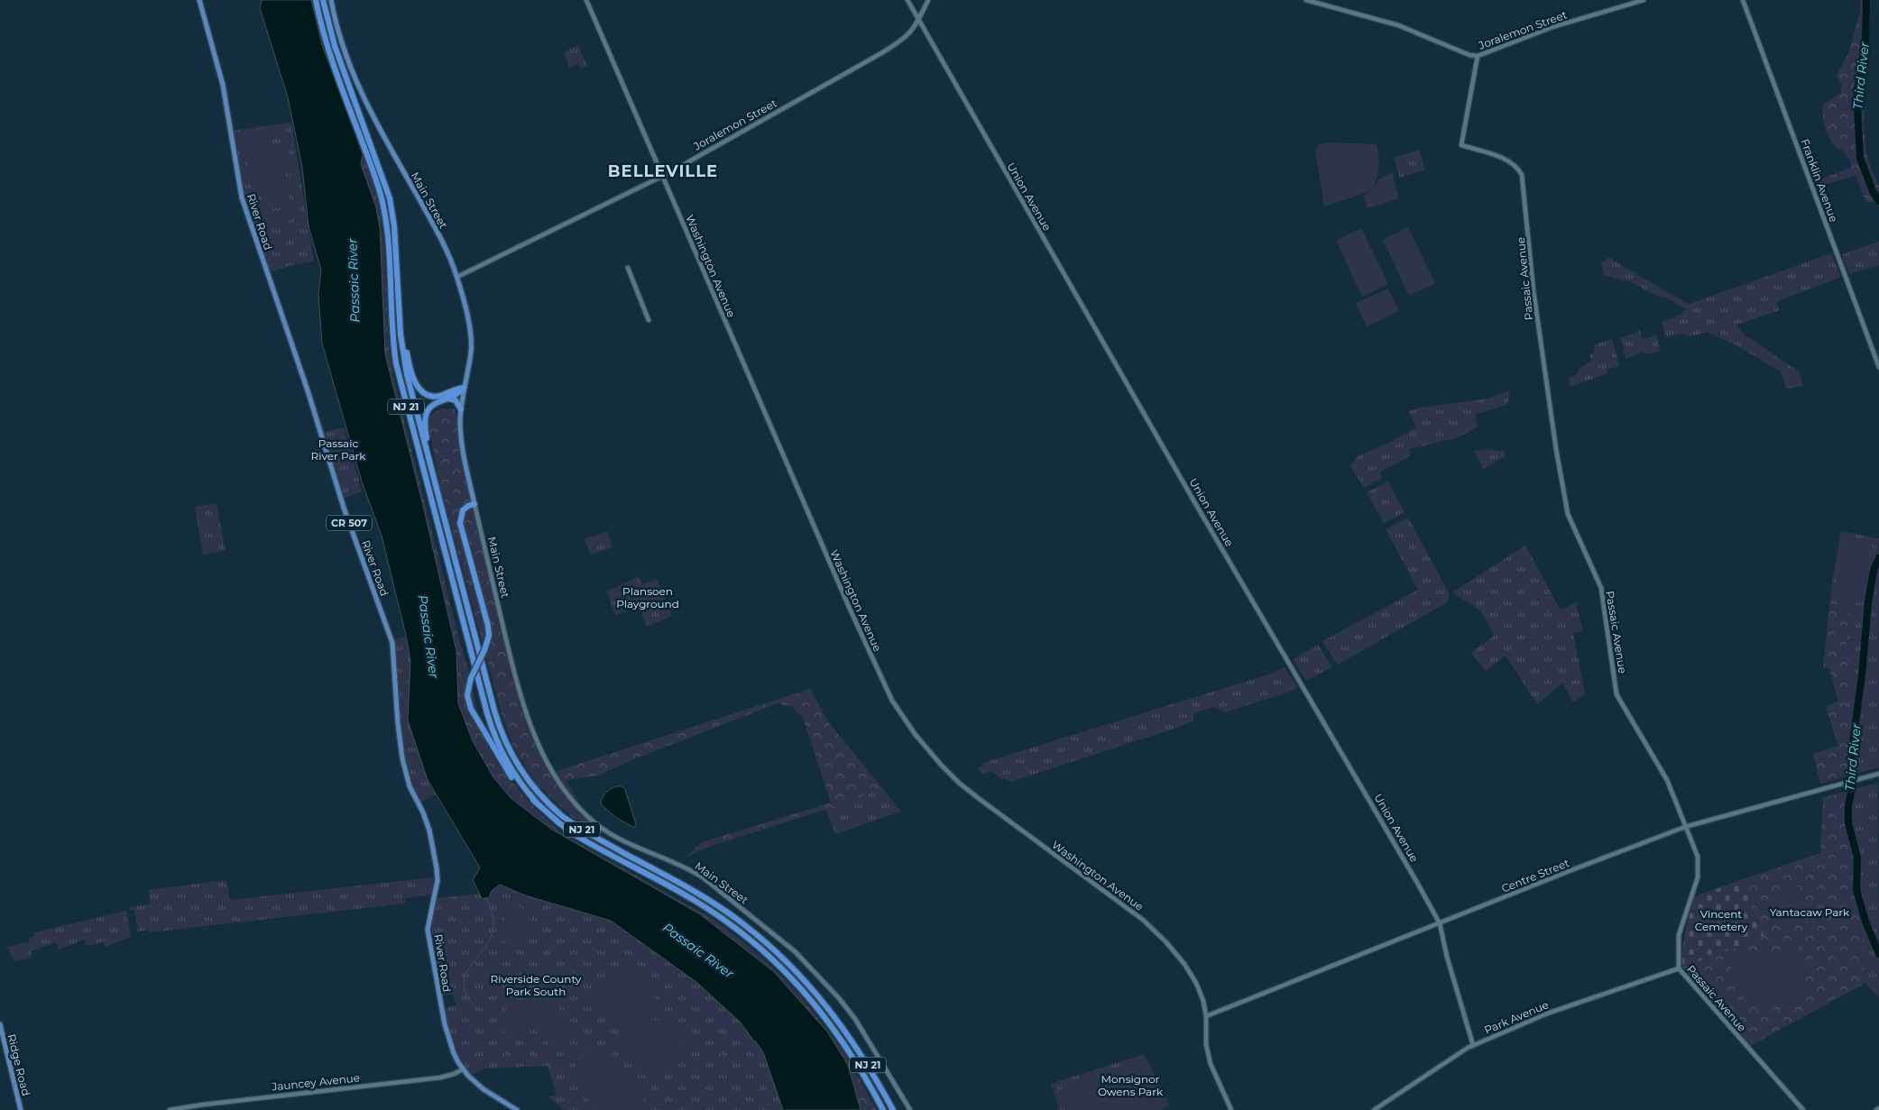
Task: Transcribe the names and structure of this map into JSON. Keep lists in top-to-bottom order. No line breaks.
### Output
{"streets":{"highway":["NJ 21"],"main road":["Main Street","River Road","CR 507","Ridge Road"],"street":["Joralemon Street","Franklin Avenue","Union Avenue","Washington Avenue","Passaic Avenue","Centre Street","Park Avenue","Jauncey Avenue"]},"crossings":[["Joralemon Street","Union Avenue"],["Joralemon Street","Main Street"],["Joralemon Street","Washington Avenue"],["Joralemon Street","Passaic Avenue"],["Union Avenue","Centre Street"],["Union Avenue","Park Avenue"],["River Road","CR 507"],["River Road","Jauncey Avenue"],["Washington Avenue","Centre Street"],["Passaic Avenue","Centre Street"],["Passaic Avenue","Park Avenue"],["CR 507","Jauncey Avenue"]],"districts":["BELLEVILLE"],"water":["Third River","Passaic River"],"parks":["Passaic River Park","Plansoen Playground","Yantacaw Park","Vincent Cemetery","Riverside County Park South","Monsignor Owens Park"]}
